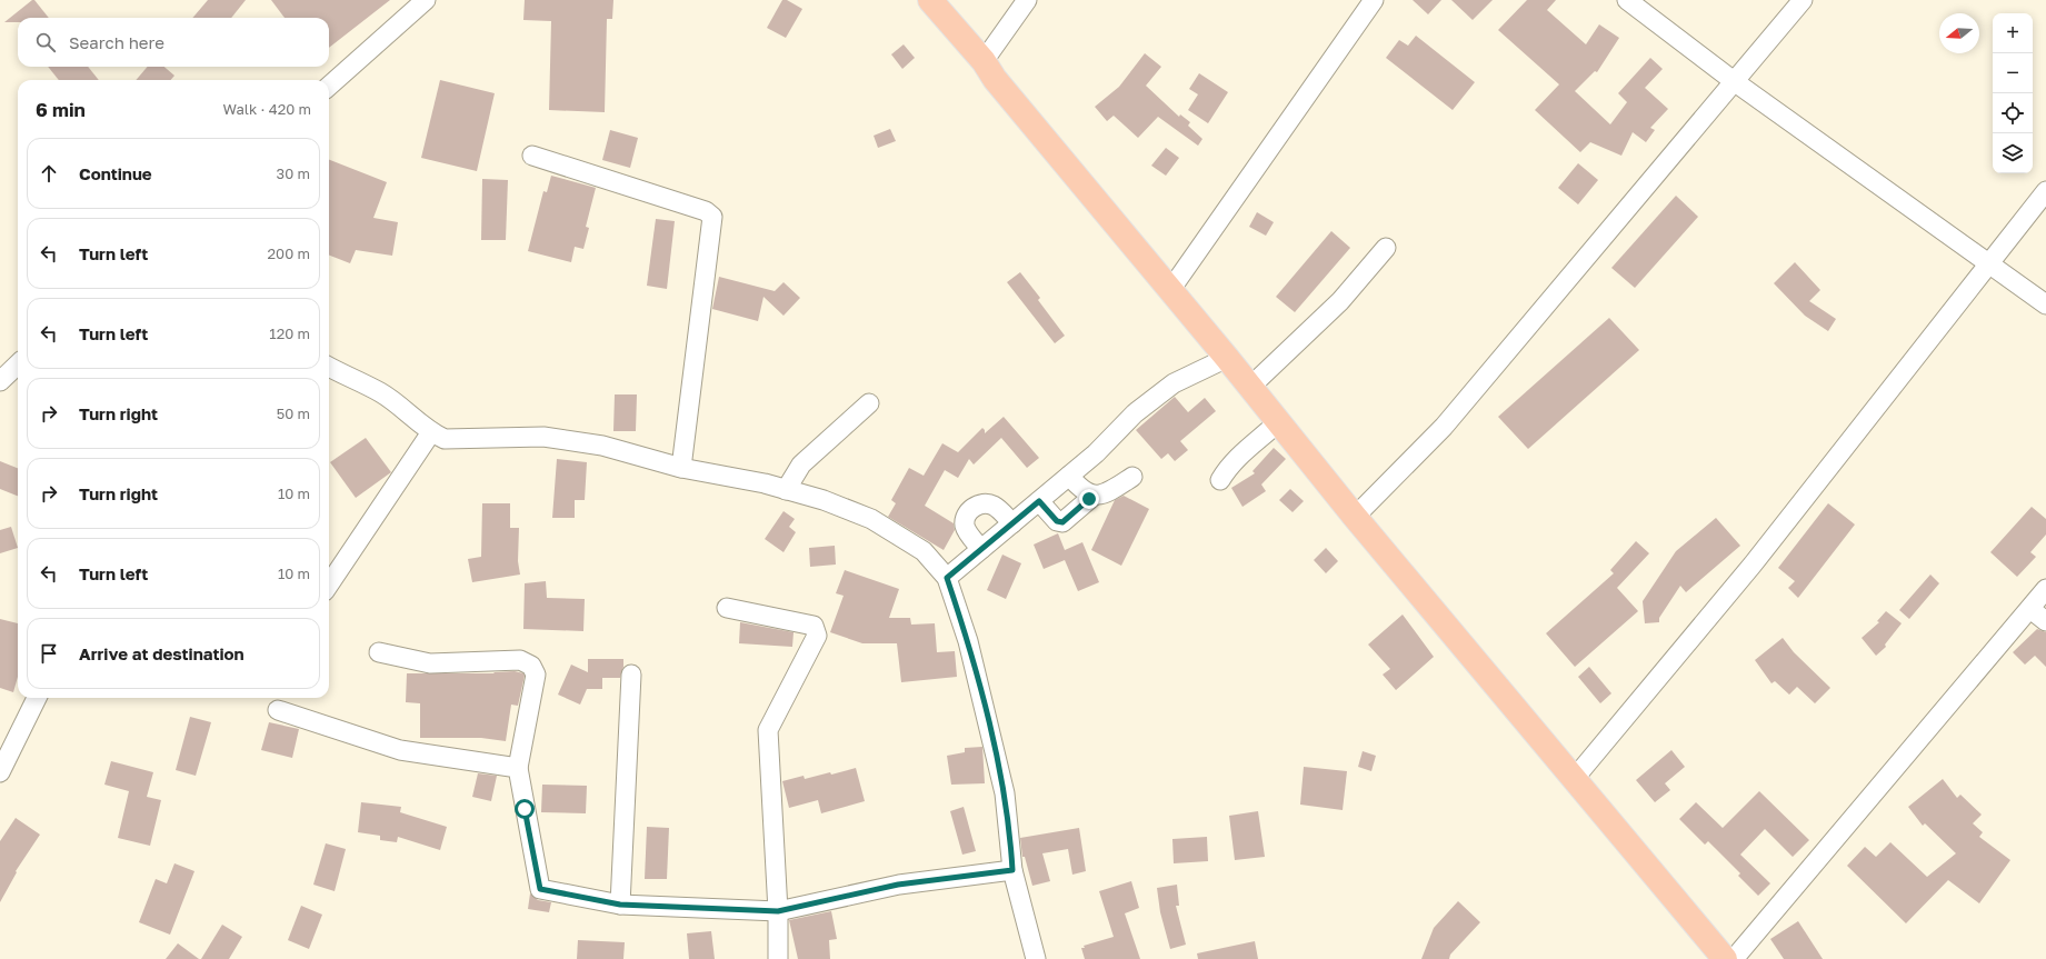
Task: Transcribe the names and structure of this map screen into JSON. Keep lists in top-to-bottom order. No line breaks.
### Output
{"north":"left","page":{"map_buttons":["+","−"],"search":"Search here","heading":["6 min","Walk · 420 m"],"list":[["Continue","30 m"],["Turn left","200 m"],["Turn left","120 m"],["Turn right","50 m"],["Turn right","10 m"],["Turn left","10 m"],"Arrive at destination"]}}
